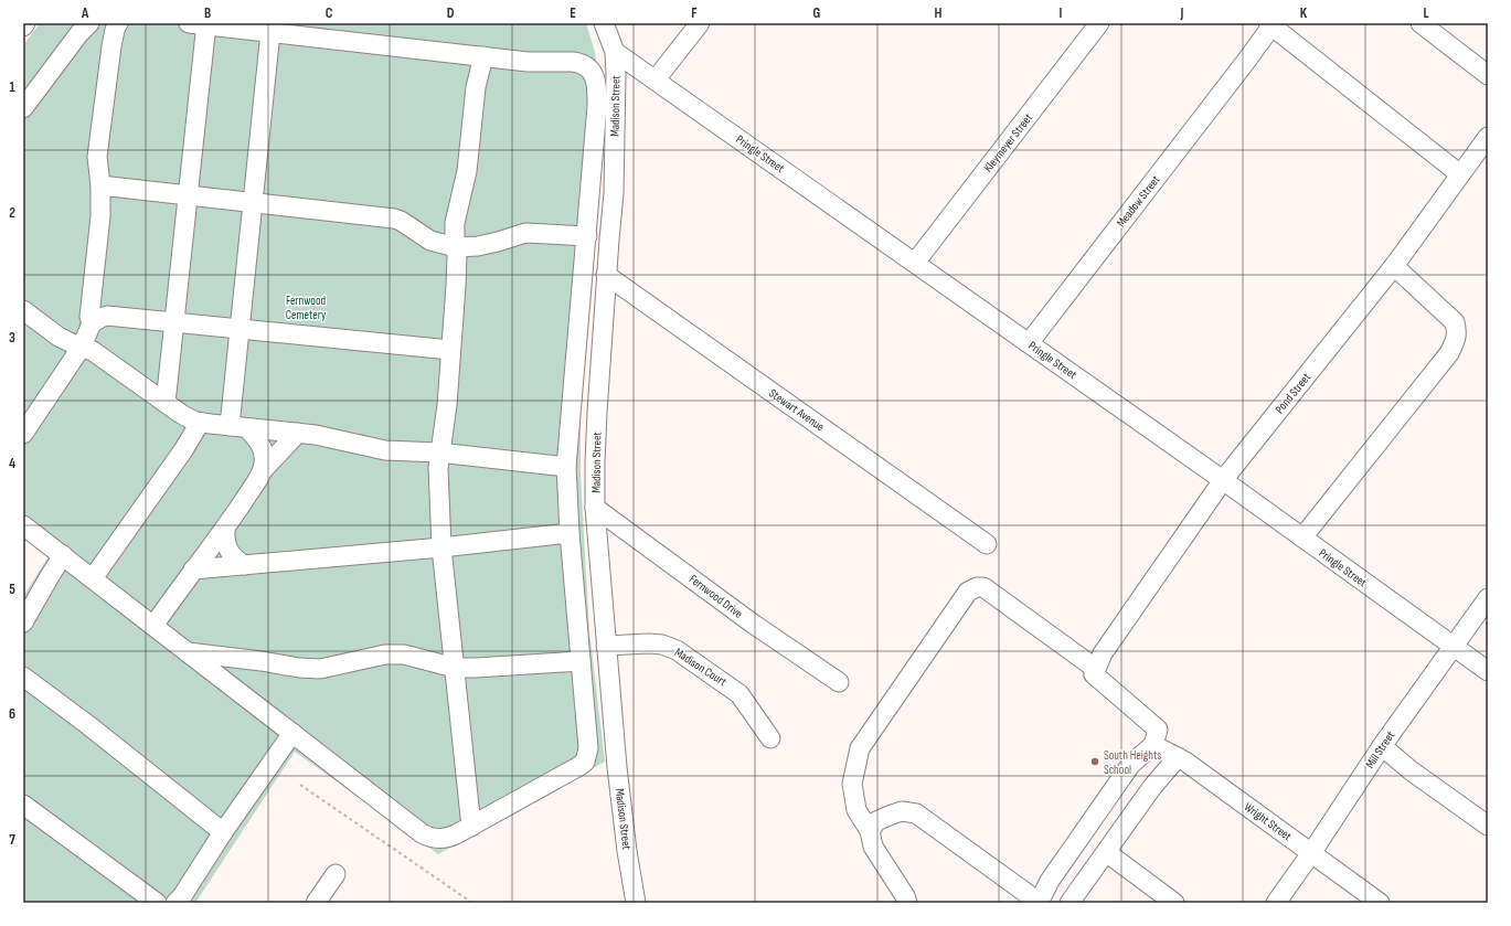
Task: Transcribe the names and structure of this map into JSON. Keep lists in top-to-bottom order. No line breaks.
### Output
{"streets":{"street":["Madison Street","Kleymeyer Street","Pringle Street","Meadow Street","Pond Street","Stewart Avenue","Fernwood Drive","Madison Court","Mill Street","Wright Street"]},"crossings":[["Madison Street","Pringle Street"],["Madison Street","Stewart Avenue"],["Madison Street","Fernwood Drive"],["Madison Street","Madison Court"],["Kleymeyer Street","Pringle Street"],["Pringle Street","Meadow Street"],["Pringle Street","Pond Street"],["Pringle Street","Mill Street"],["Mill Street","Wright Street"]],"parks":["Fernwood Cemetery"],"places":["South Heights School"],"grid":{"columns":["A","B","C","D","E","F","G","H","I","J","K","L"],"rows":["1","2","3","4","5","6","7"]}}
